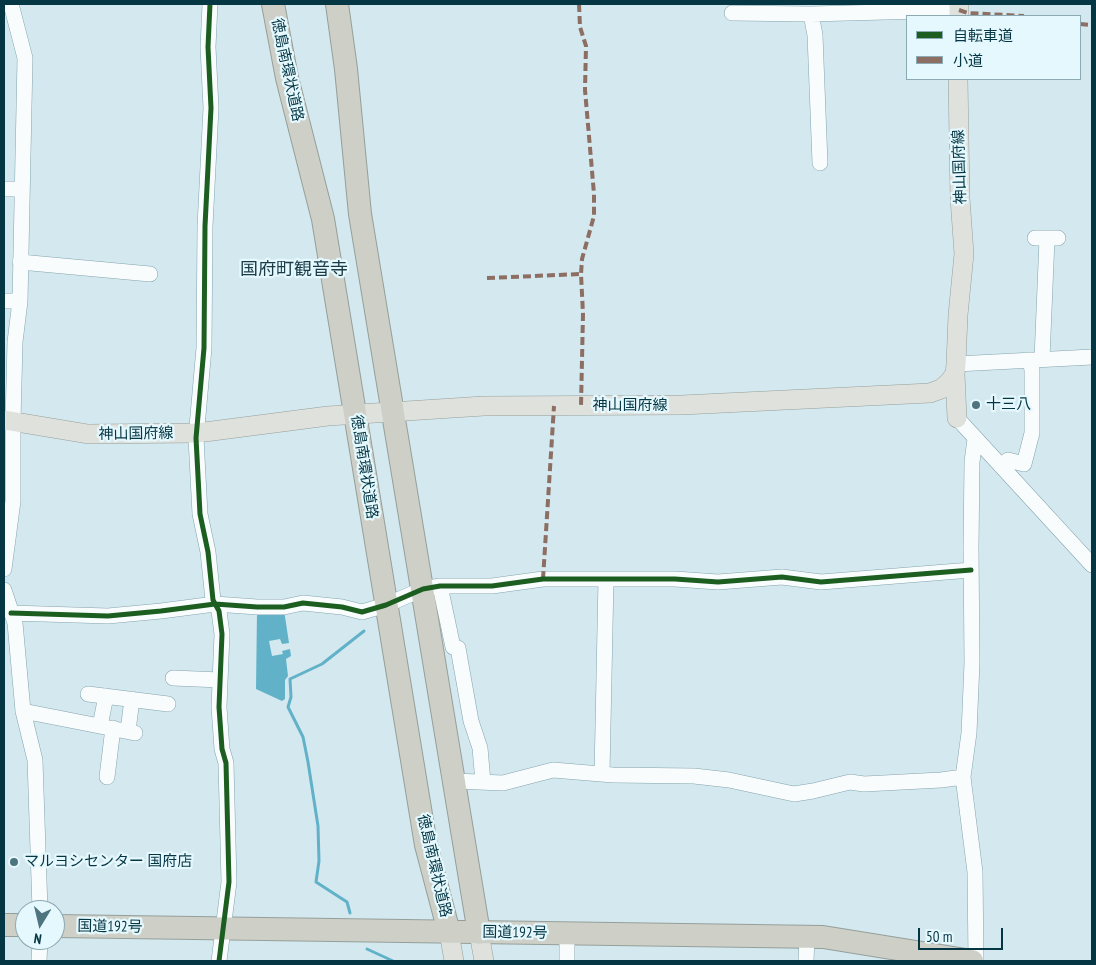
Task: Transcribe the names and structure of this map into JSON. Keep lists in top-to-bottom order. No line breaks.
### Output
{"streets":{"highway":["徳島南環状道路","国道192号"],"main road":["神山国府線"]},"crossings":[["徳島南環状道路","神山国府線"],["徳島南環状道路","国道192号"]],"districts":["国府町観音寺"],"places":["十三八","マルヨシセンター 国府店"],"legend":["自転車道","小道"],"scale_bar":"50 m","north":"bottom"}
